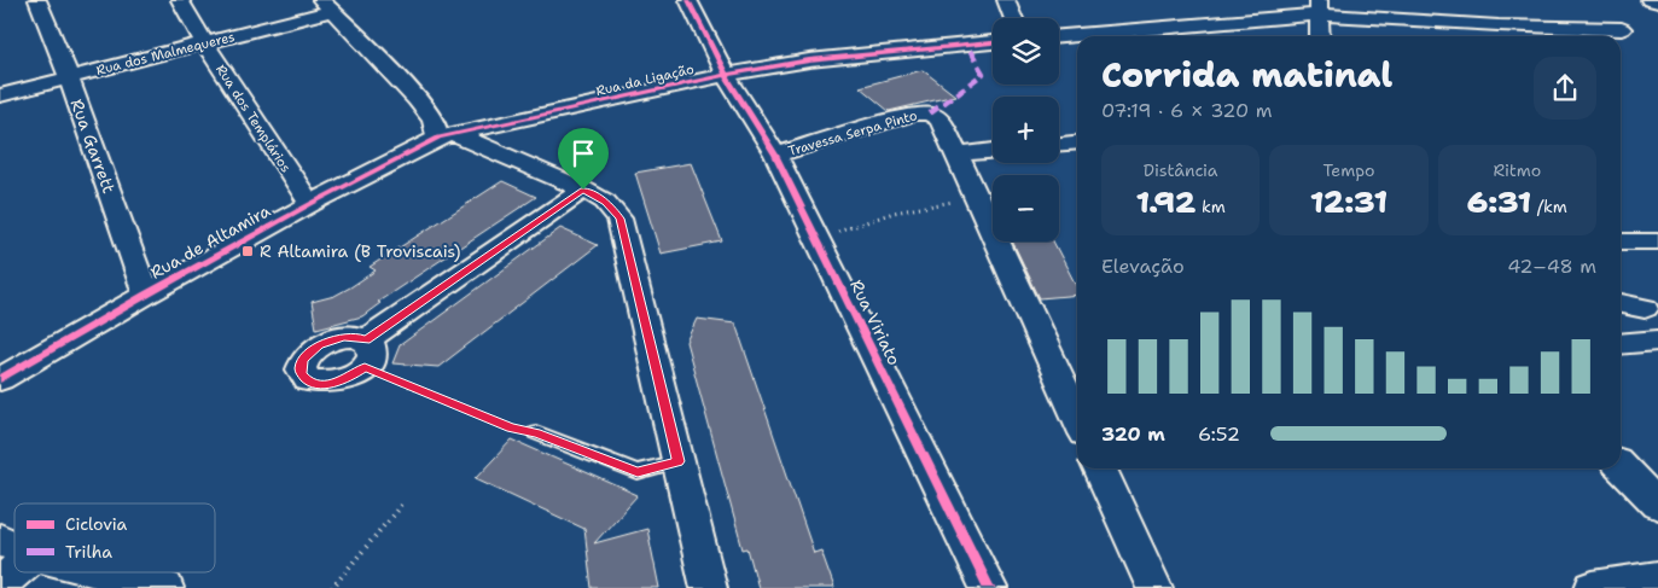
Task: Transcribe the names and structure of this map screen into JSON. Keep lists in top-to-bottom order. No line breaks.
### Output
{"streets":{"street":["Rua dos Malmequeres","Rua da Ligação","Rua dos Templários","Travessa Serpa Pinto","Rua Garrett","Rua de Altamira","Rua Viriato"]},"crossings":[["Rua dos Malmequeres","Rua dos Templários"],["Rua dos Malmequeres","Rua Garrett"],["Rua da Ligação","Rua de Altamira"],["Rua da Ligação","Rua Viriato"],["Rua dos Templários","Rua de Altamira"],["Travessa Serpa Pinto","Rua Viriato"],["Rua Garrett","Rua de Altamira"]],"places":{"transit":["R Altamira (B Troviscais)"]},"legend":["Ciclovia","Trilha"],"page":{"map_buttons":["+","−"],"heading":["Corrida matinal","07:19 · 6 × 320 m"],"stats":[["Distância","1.92 km"],["Tempo","12:31"],["Ritmo","6:31 /km"]],"chart":["Elevação","42–48 m"],"list":[{"name":"320 m","note":"6:52"}]}}
